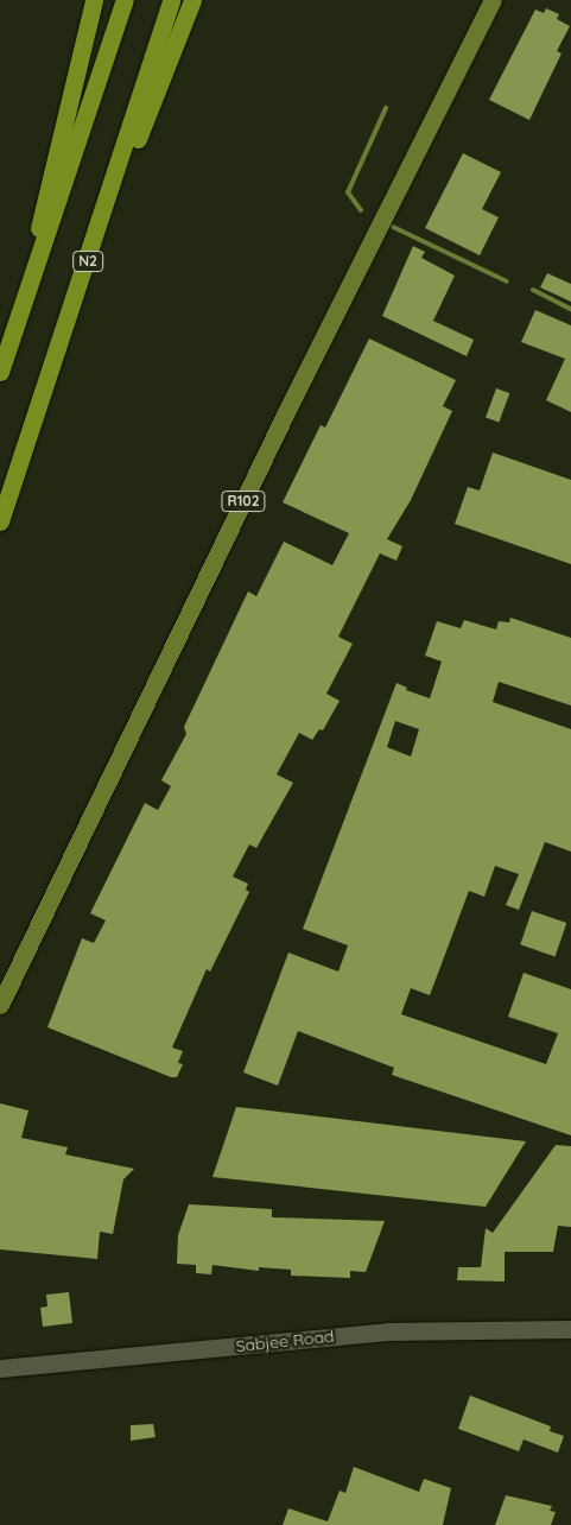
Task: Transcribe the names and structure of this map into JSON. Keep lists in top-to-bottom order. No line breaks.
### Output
{"streets":{"highway":["N2"],"main road":["R102"],"street":["Sabjee Road"]}}
